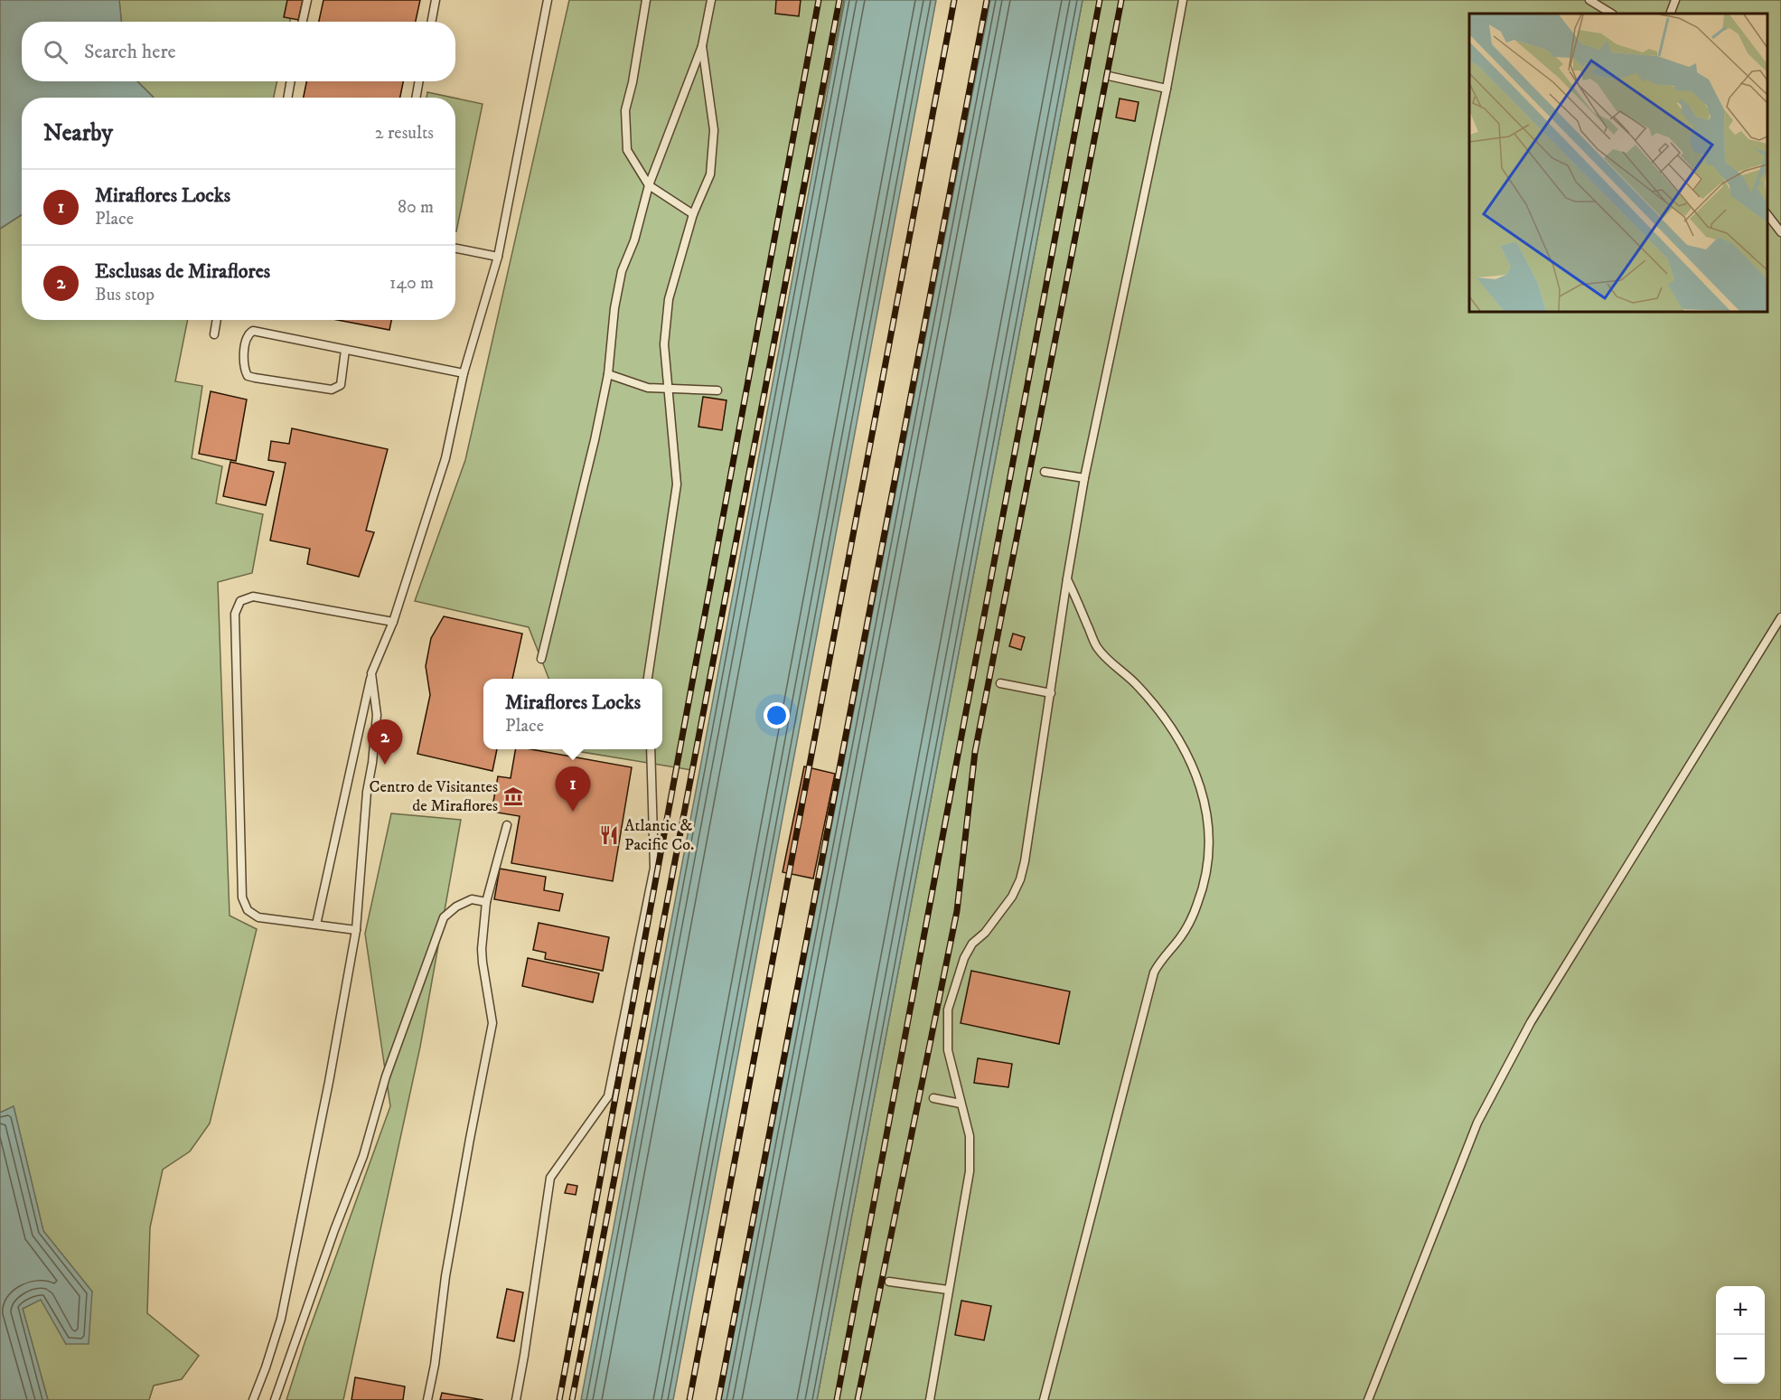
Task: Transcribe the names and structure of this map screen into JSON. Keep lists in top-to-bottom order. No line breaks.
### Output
{"places":{"museum":["Centro de Visitantes de Miraflores"],"restaurant":["Atlantic & Pacific Co."]},"page":{"search":"Search here","heading":["Nearby","2 results"],"list":[{"mark":"1","name":"Miraflores Locks","note":"Place","value":"80 m"},{"mark":"2","name":"Esclusas de Miraflores","note":"Bus stop","value":"140 m"}],"popup":["Miraflores Locks","Place"],"pins":["2","1"],"map_buttons":["+","−"]}}
